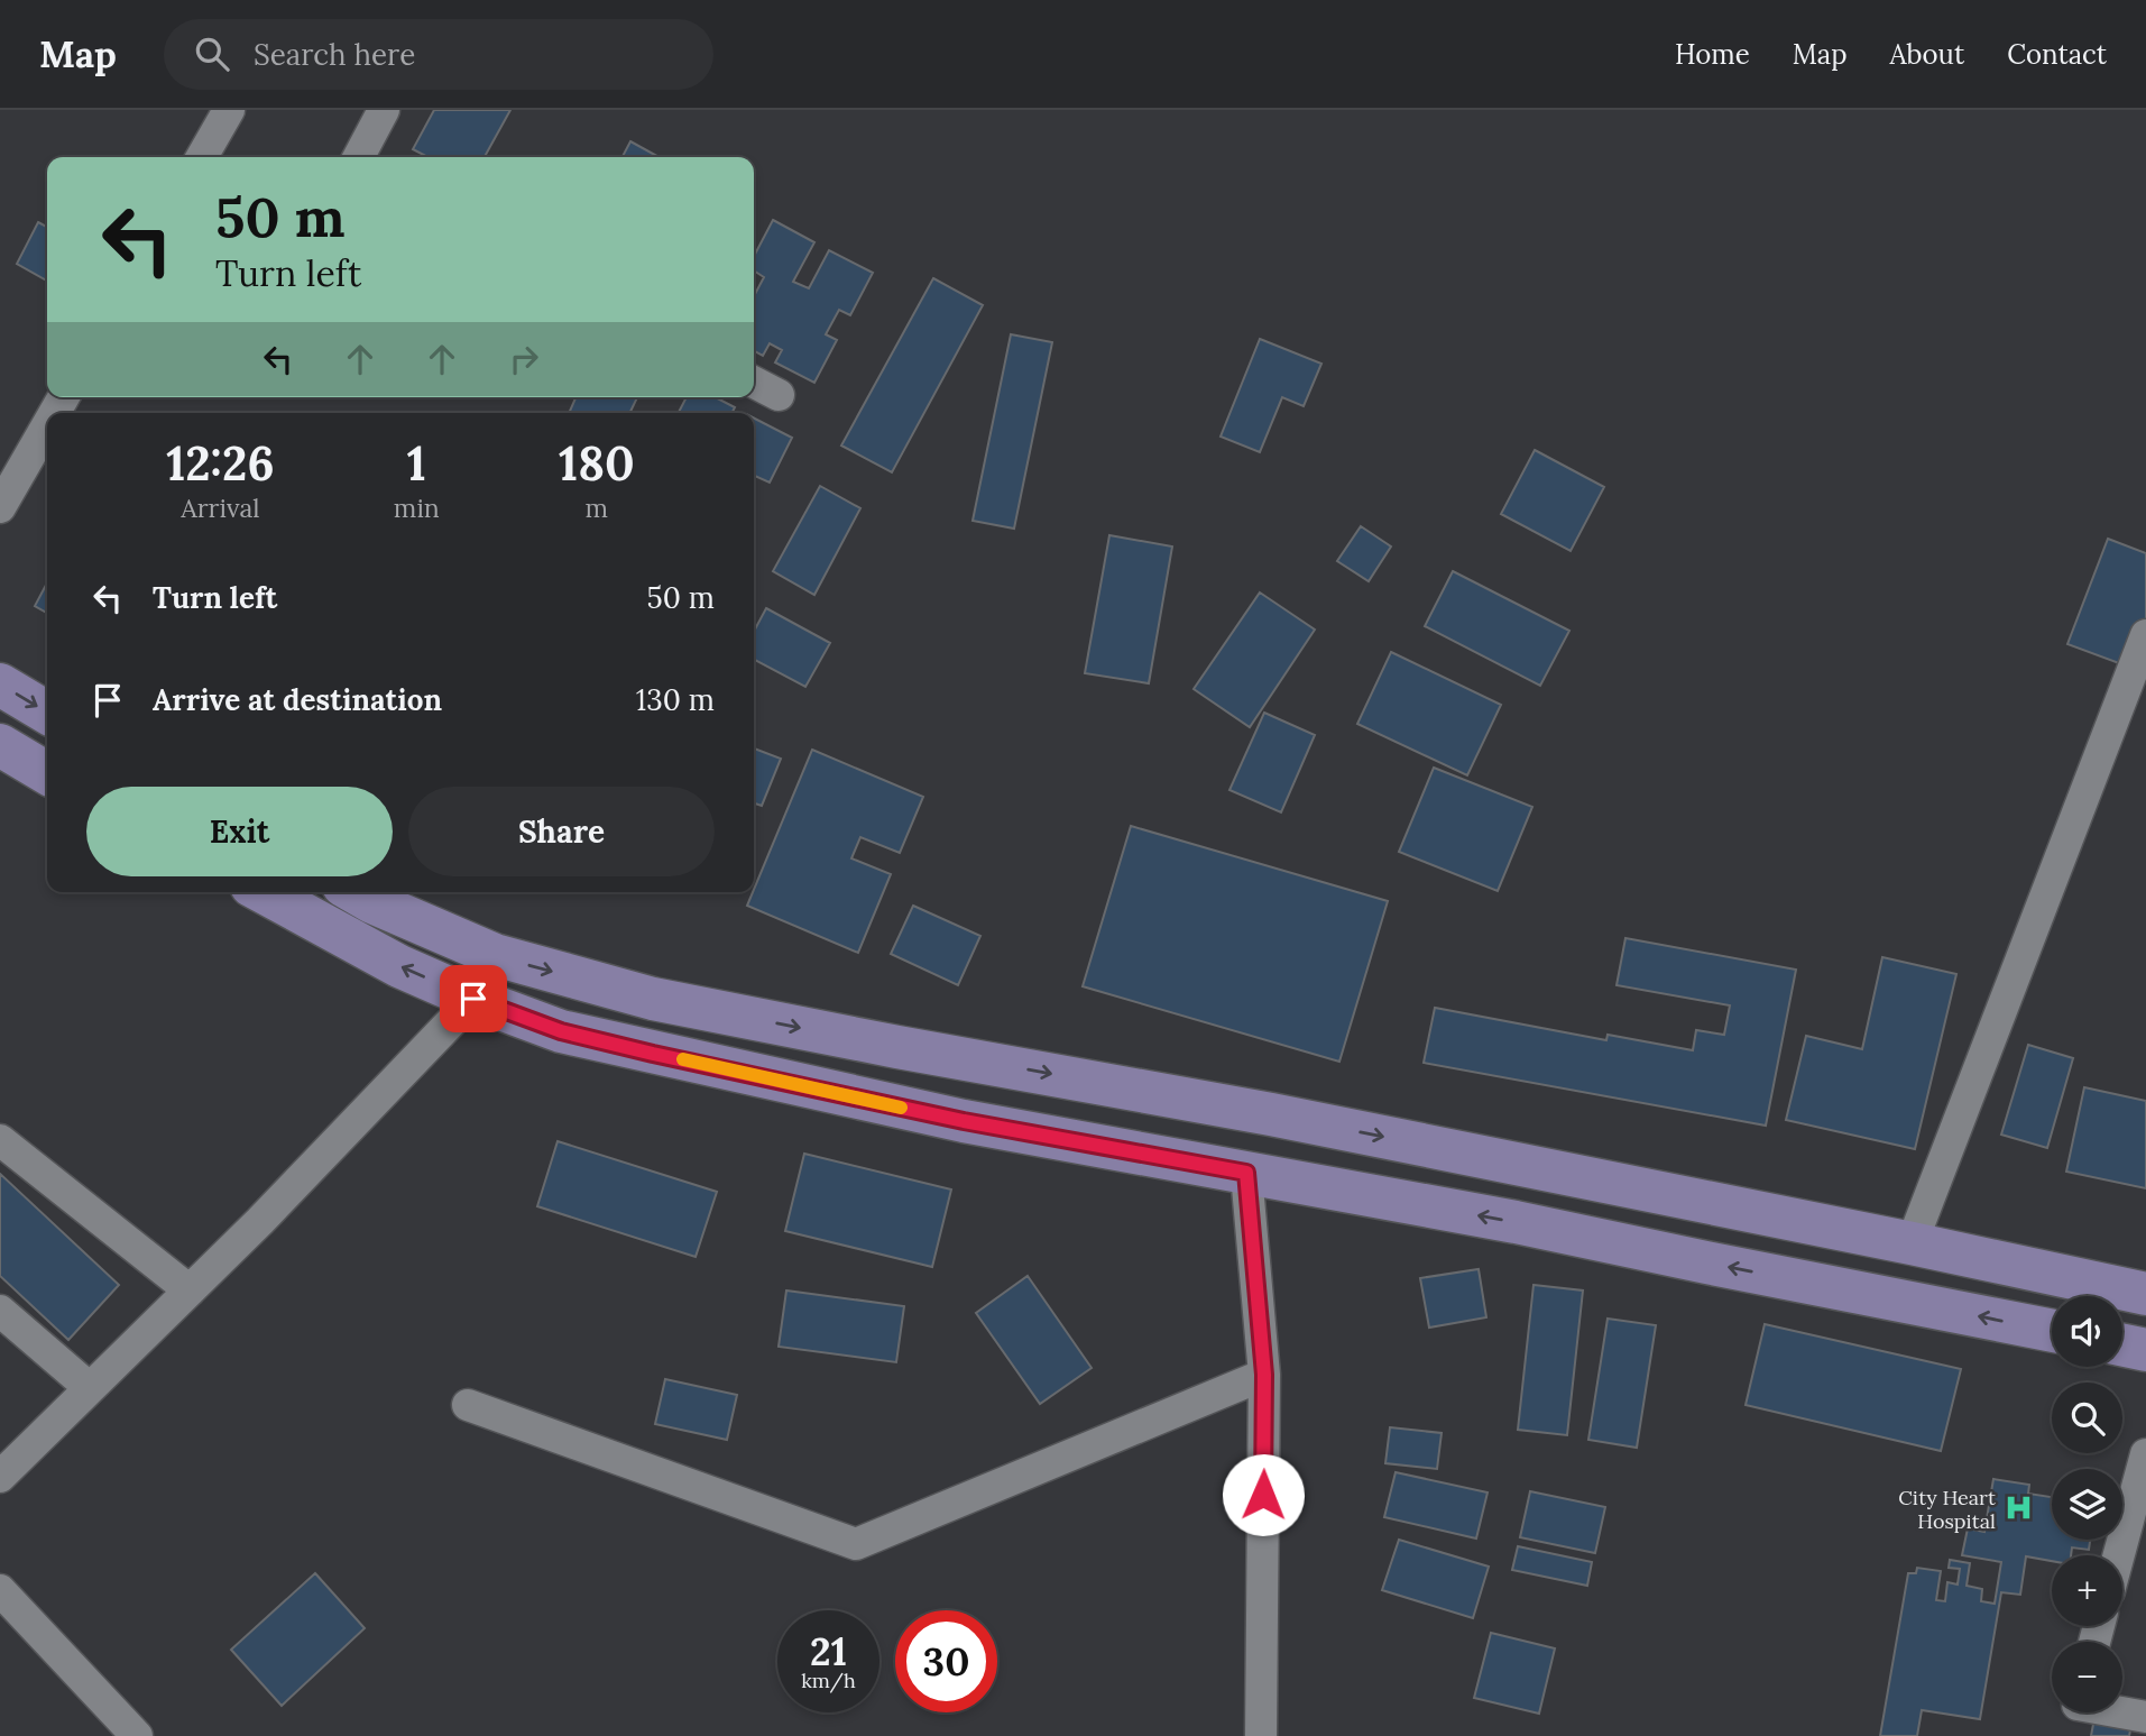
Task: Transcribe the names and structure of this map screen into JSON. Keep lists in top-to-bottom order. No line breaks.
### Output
{"places":{"hospital":["City Heart Hospital"]},"page":{"header":"Map","search":"Search here","nav":["Home","Map","About","Contact"],"turn":["50 m","Turn left"],"eta":["12:26","Arrival","1","min","180","m"],"list":[{"name":"Turn left","value":"50 m"},{"name":"Arrive at destination","value":"130 m"}],"buttons":["Exit","Share"],"map_buttons":["+","−"],"speed":"21 km/h","limit":"30"}}
